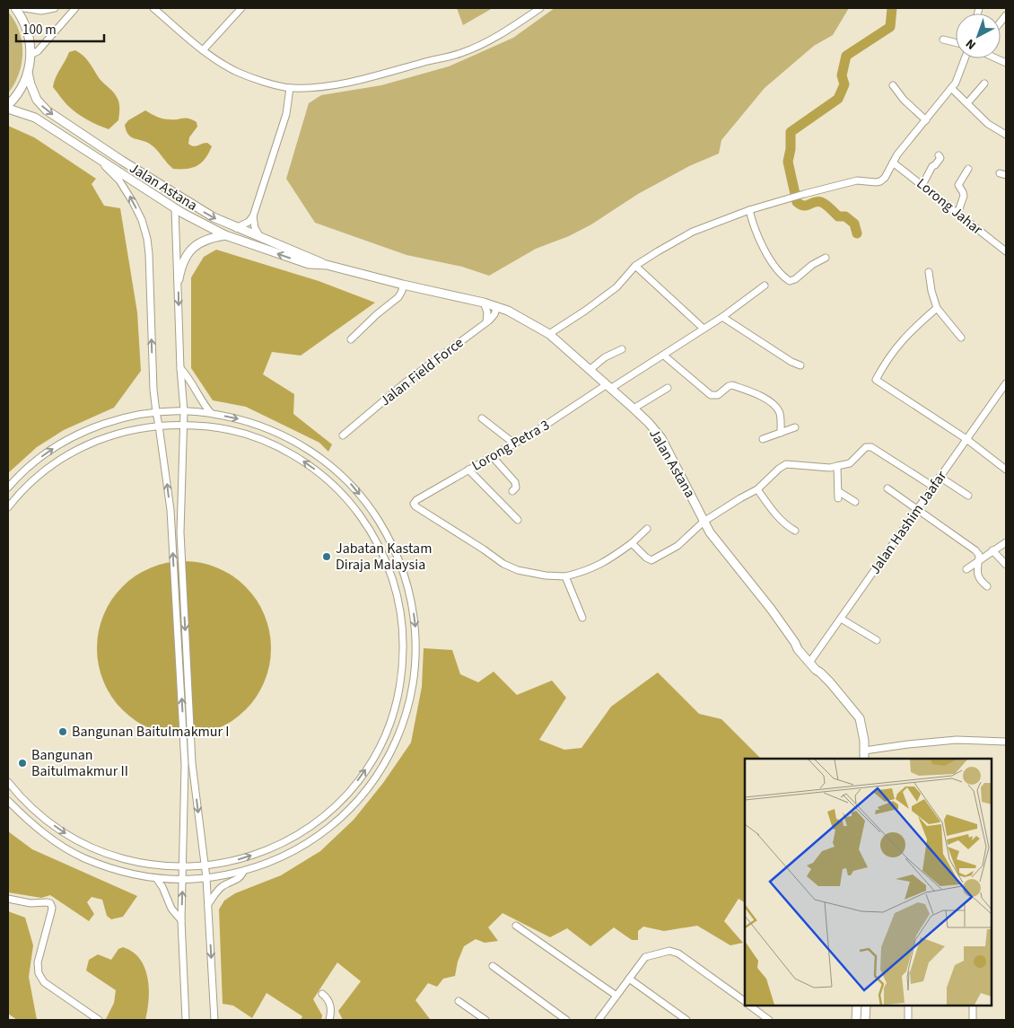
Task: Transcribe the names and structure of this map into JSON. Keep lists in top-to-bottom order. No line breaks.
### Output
{"streets":{"main road":["Jalan Astana"],"street":["Lorong Jahar","Jalan Field Force","Lorong Petra 3","Jalan Hashim Jaafar"]},"crossings":[["Jalan Astana","Jalan Field Force"],["Jalan Astana","Lorong Petra 3"],["Jalan Astana","Jalan Hashim Jaafar"]],"places":["Jabatan Kastam Diraja Malaysia","Bangunan Baitulmakmur I","Bangunan Baitulmakmur II"],"scale_bar":"100 m","north":"bottom left"}
